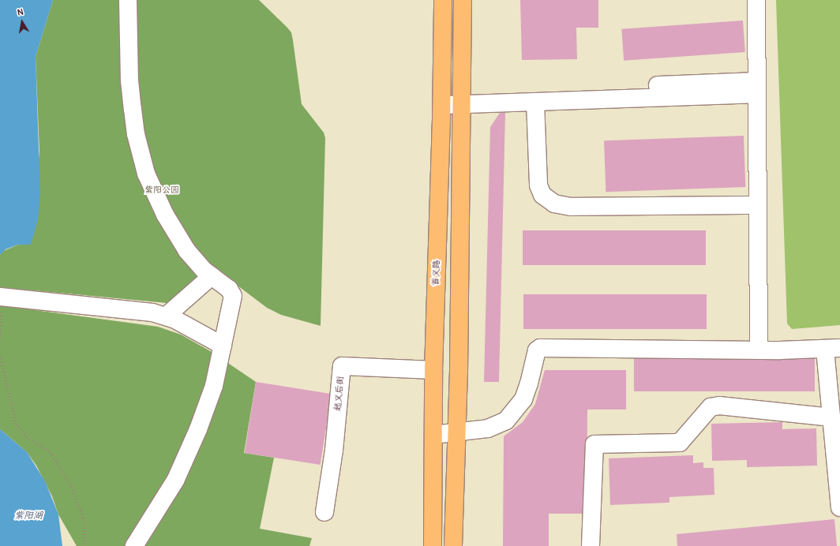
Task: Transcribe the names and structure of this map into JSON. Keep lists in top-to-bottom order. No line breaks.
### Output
{"streets":{"main road":["首义路"],"street":["起义后街"]},"crossings":[["首义路","起义后街"]],"water":["紫阳湖"],"parks":["紫阳公园"],"north":"top"}
